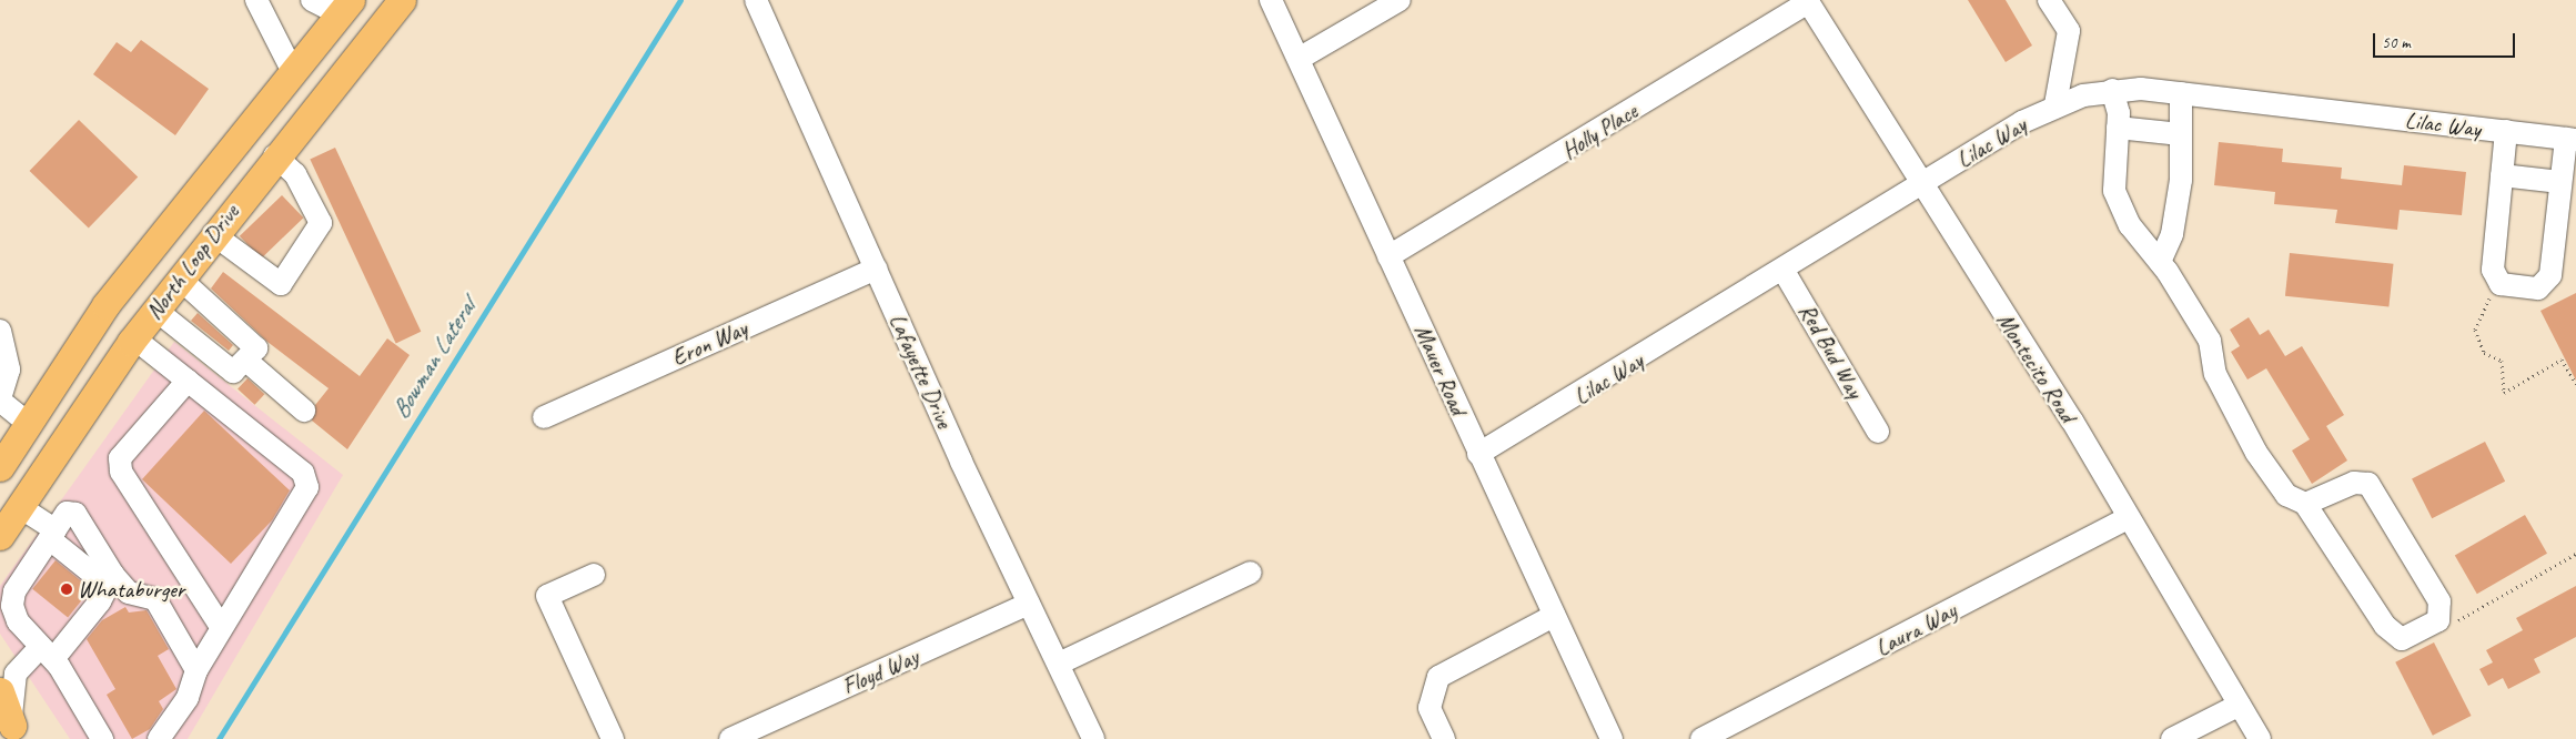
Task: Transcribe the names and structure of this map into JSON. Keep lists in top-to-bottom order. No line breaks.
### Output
{"streets":{"main road":["North Loop Drive"],"street":["Lilac Way","Holly Place","Eron Way","Red Bud Way","Montecito Road","Mauer Road","Lafayette Drive","Laura Way","Floyd Way"]},"crossings":[["Lilac Way","Red Bud Way"],["Lilac Way","Montecito Road"],["Lilac Way","Mauer Road"],["Holly Place","Montecito Road"],["Holly Place","Mauer Road"],["Eron Way","Lafayette Drive"],["Montecito Road","Laura Way"],["Lafayette Drive","Floyd Way"]],"water":["Bowman Lateral"],"places":["Whataburger"],"scale_bar":"50 m"}
